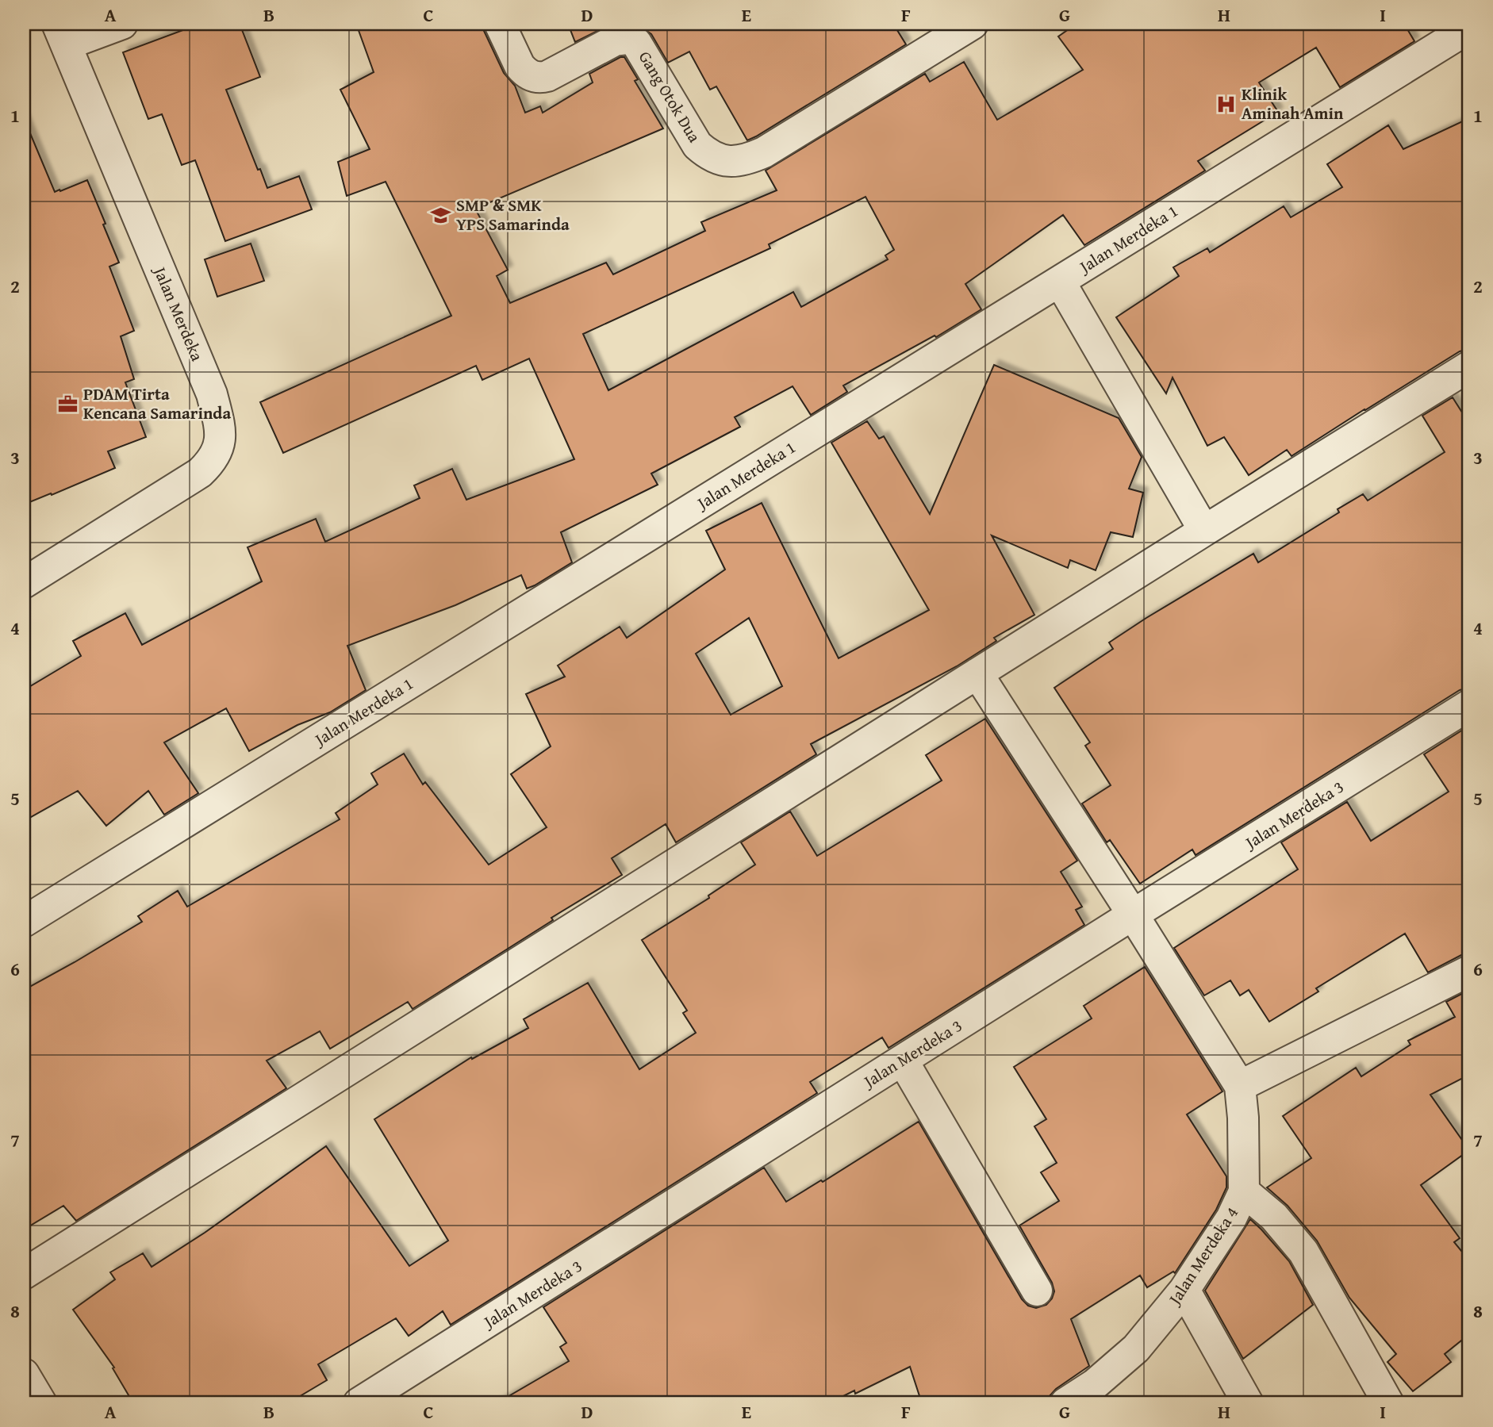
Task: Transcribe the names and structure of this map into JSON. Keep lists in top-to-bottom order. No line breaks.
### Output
{"streets":{"street":["Gang Otok Dua","Jalan Merdeka 1","Jalan Merdeka","Jalan Merdeka 3","Jalan Merdeka 4"]},"places":{"hospital":["Klinik Aminah Amin"],"school or university":["SMP & SMK YPS Samarinda"],"office":["PDAM Tirta Kencana Samarinda"]},"grid":{"columns":["A","B","C","D","E","F","G","H","I"],"rows":["1","2","3","4","5","6","7","8"]}}
